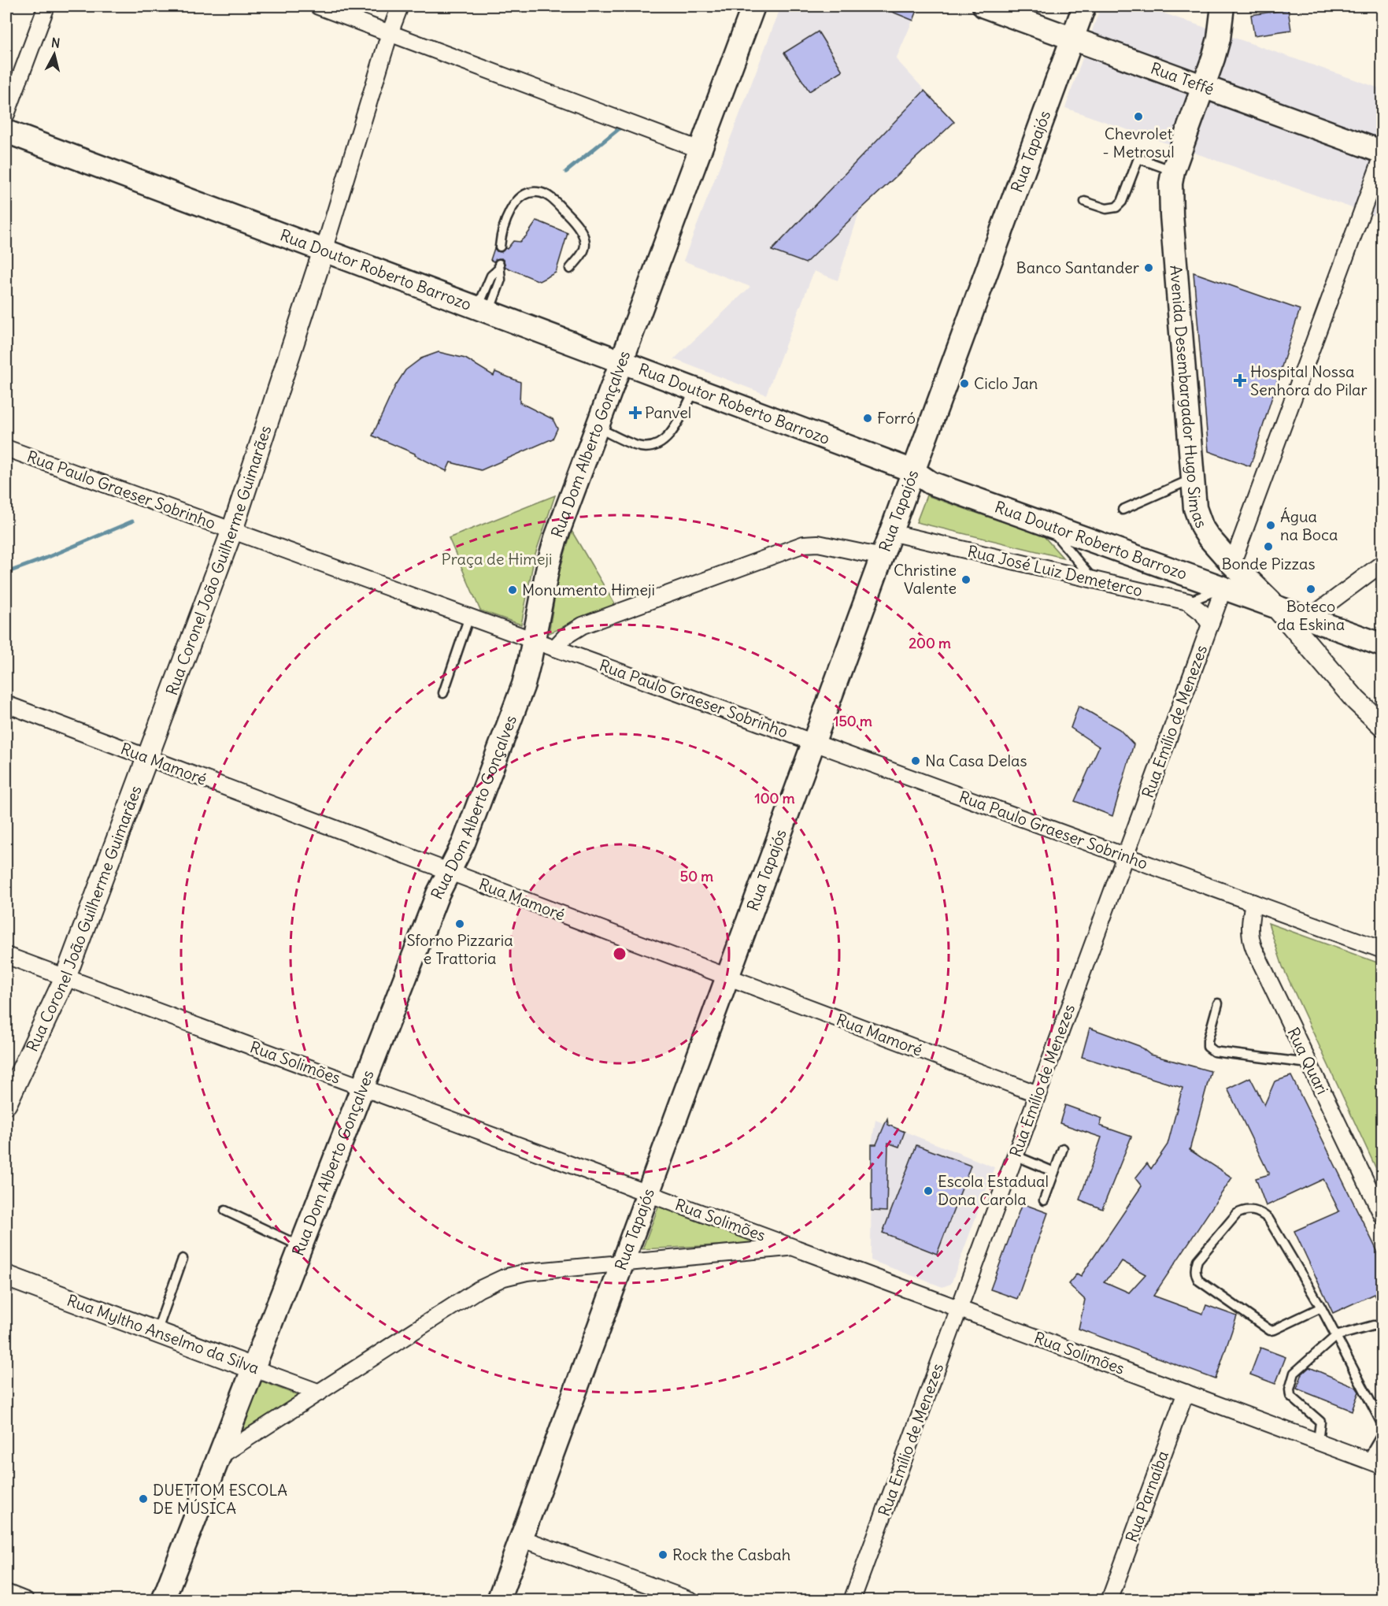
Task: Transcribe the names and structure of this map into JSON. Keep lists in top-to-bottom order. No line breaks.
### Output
{"streets":{"main road":["Rua Teffé","Rua Tapajós","Rua Doutor Roberto Barrozo","Avenida Desembargador Hugo Simas","Rua Dom Alberto Gonçalves"],"street":["Rua Paulo Graeser Sobrinho","Rua Coronel João Guilherme Guimarães","Rua José Luiz Demeterco","Rua Emílio de Menezes","Rua Mamoré","Rua Quari","Rua Solimões","Rua Myltho Anselmo da Silva","Rua Parnaíba"]},"crossings":[["Rua Teffé","Rua Tapajós"],["Rua Teffé","Avenida Desembargador Hugo Simas"],["Rua Tapajós","Rua Doutor Roberto Barrozo"],["Rua Tapajós","Rua Paulo Graeser Sobrinho"],["Rua Tapajós","Rua José Luiz Demeterco"],["Rua Tapajós","Rua Mamoré"],["Rua Tapajós","Rua Solimões"],["Rua Doutor Roberto Barrozo","Avenida Desembargador Hugo Simas"],["Rua Doutor Roberto Barrozo","Rua Dom Alberto Gonçalves"],["Rua Doutor Roberto Barrozo","Rua Coronel João Guilherme Guimarães"],["Rua Doutor Roberto Barrozo","Rua Emílio de Menezes"],["Rua Dom Alberto Gonçalves","Rua Paulo Graeser Sobrinho"],["Rua Dom Alberto Gonçalves","Rua Mamoré"],["Rua Dom Alberto Gonçalves","Rua Solimões"],["Rua Dom Alberto Gonçalves","Rua Myltho Anselmo da Silva"],["Rua Paulo Graeser Sobrinho","Rua Coronel João Guilherme Guimarães"],["Rua Paulo Graeser Sobrinho","Rua Emílio de Menezes"],["Rua Paulo Graeser Sobrinho","Rua Quari"],["Rua Coronel João Guilherme Guimarães","Rua Mamoré"],["Rua Coronel João Guilherme Guimarães","Rua Solimões"],["Rua José Luiz Demeterco","Rua Emílio de Menezes"],["Rua Emílio de Menezes","Rua Mamoré"],["Rua Emílio de Menezes","Rua Solimões"],["Rua Solimões","Rua Parnaíba"]],"parks":["Praça de Himeji"],"places":{"other":["Chevrolet - Metrosul","Banco Santander","Ciclo Jan","Forró","Água na Boca","Bonde Pizzas","Christine Valente","Boteco da Eskina","Monumento Himeji","Na Casa Delas","Sforno Pizzaria e Trattoria","Escola Estadual Dona Carola","DUETTOM ESCOLA DE MÚSICA","Rock the Casbah"],"health":["Hospital Nossa Senhora do Pilar","Panvel"]},"north":"top","rings":["200 m","150 m","100 m","50 m"]}
